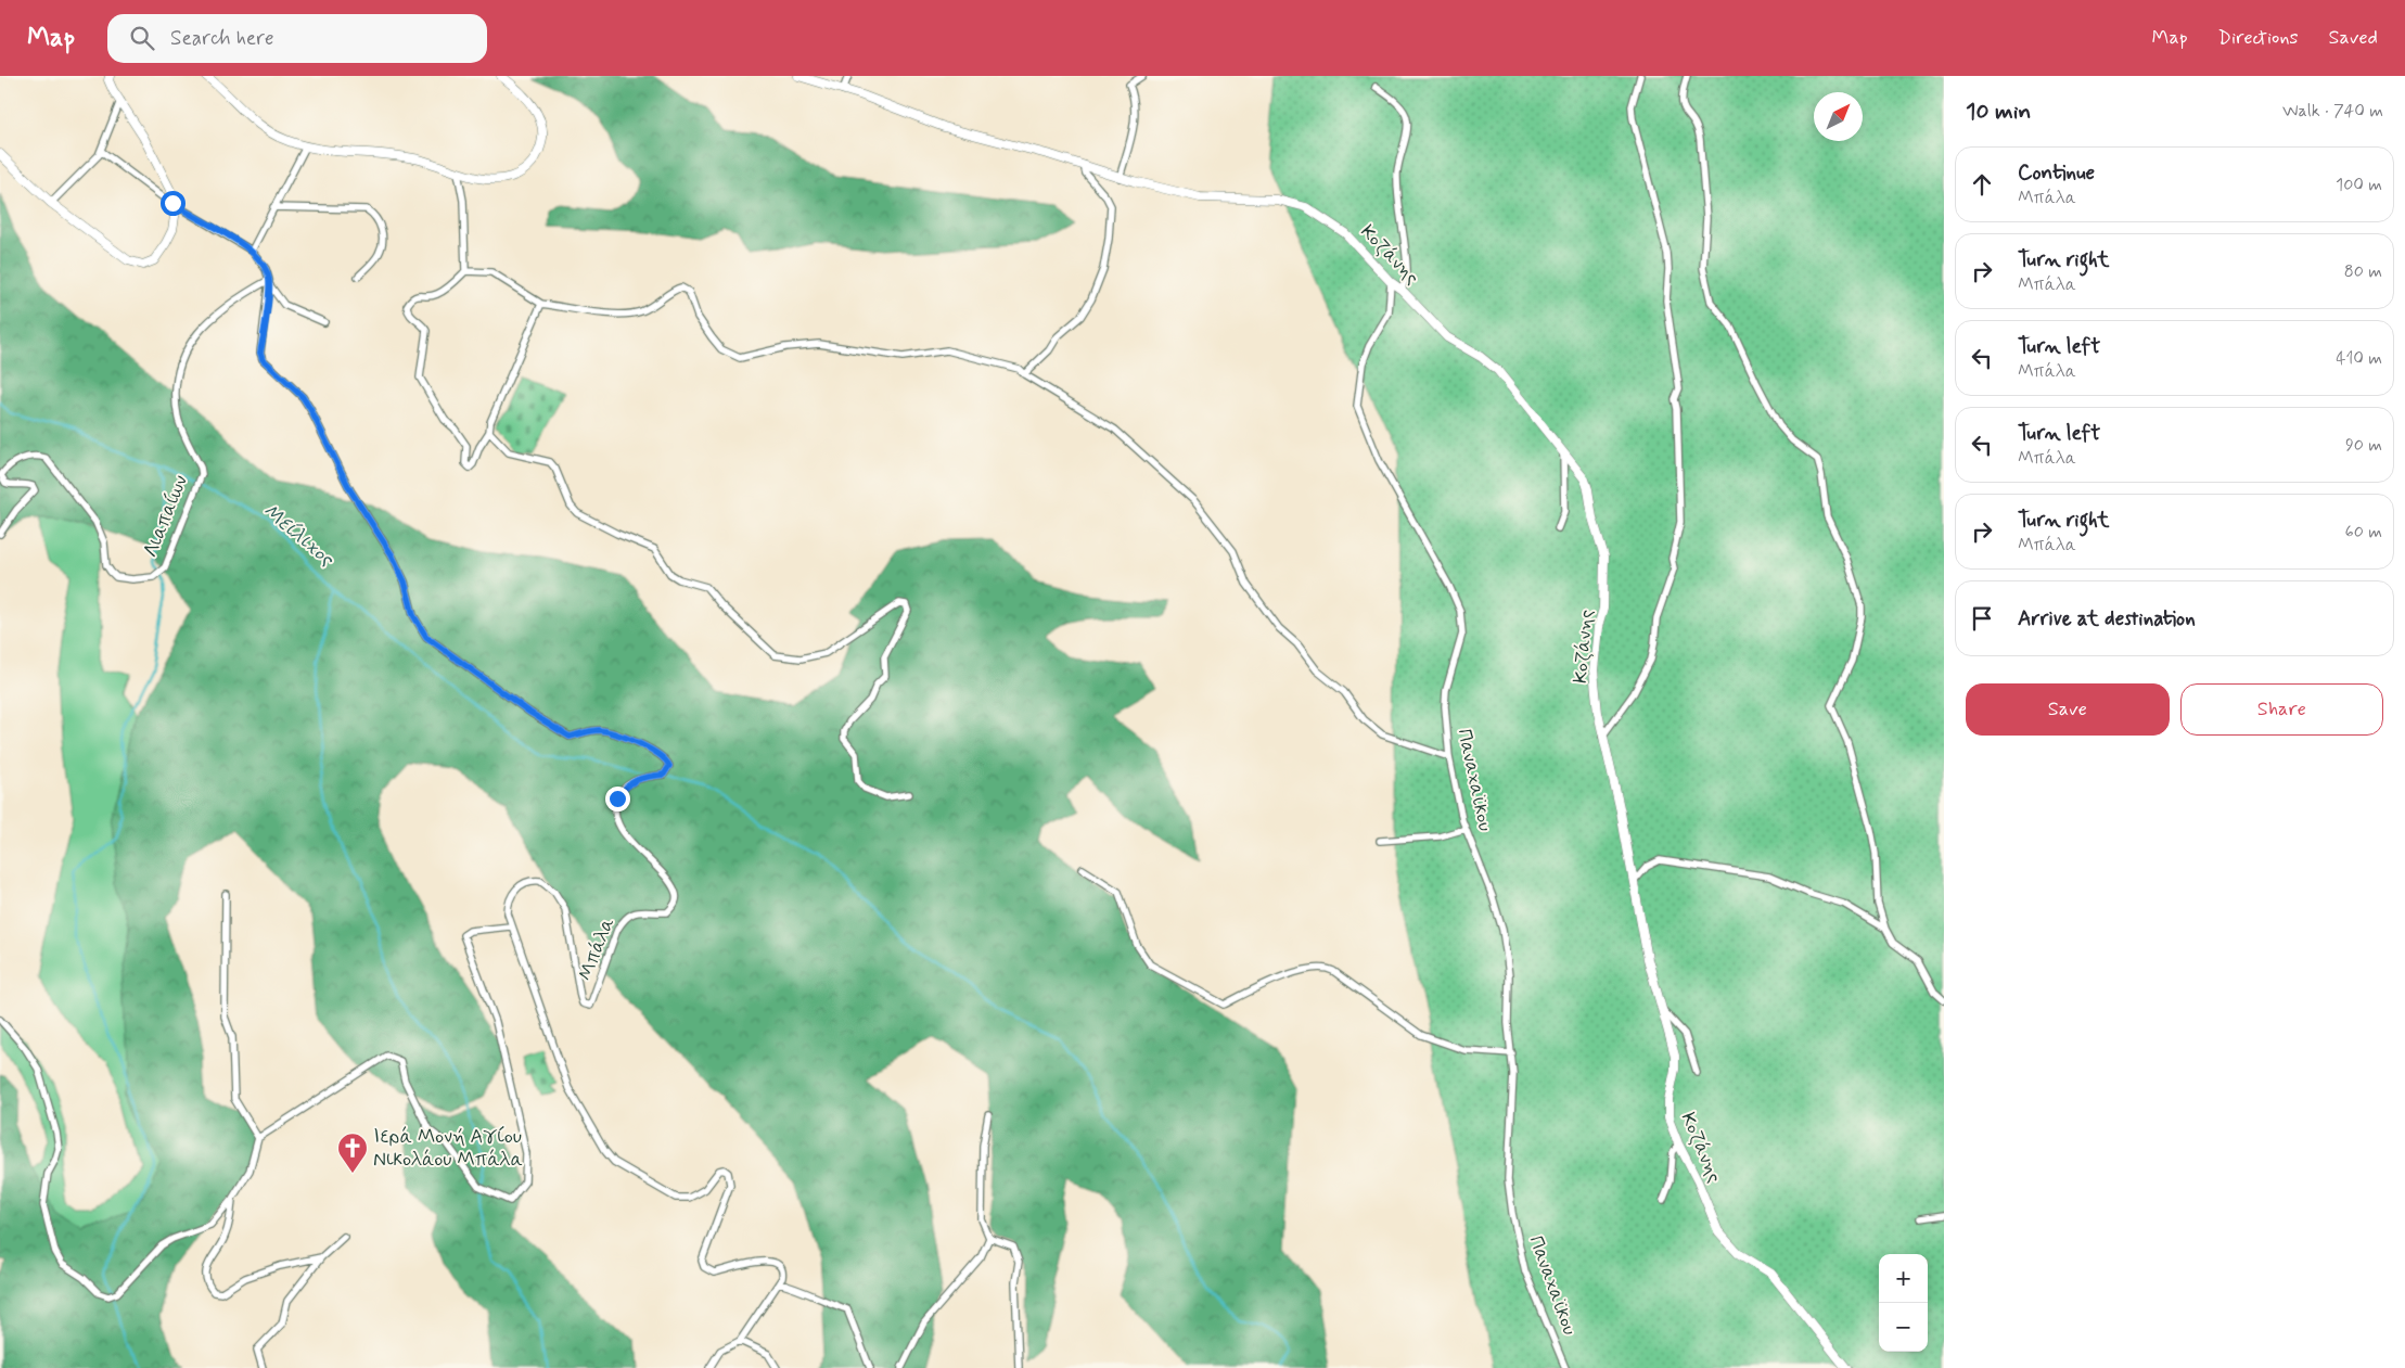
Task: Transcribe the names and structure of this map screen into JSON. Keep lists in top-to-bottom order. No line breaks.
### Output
{"streets":{"street":["Κοζάνης","Λιαπαίων","Παναχαϊκου","Μπάλα"]},"crossings":[["Κοζάνης","Παναχαϊκου"],["Λιαπαίων","Μπάλα"]],"water":["Μείλιχος"],"places":{"church":["Ιερά Μονή Αγίου Νικολάου Μπάλα"]},"north":"top right","page":{"header":"Map","search":"Search here","nav":["Map","Directions","Saved"],"heading":["10 min","Walk · 740 m"],"list":[["Continue","Μπάλα","100 m"],["Turn right","Μπάλα","80 m"],["Turn left","Μπάλα","410 m"],["Turn left","Μπάλα","90 m"],["Turn right","Μπάλα","60 m"],"Arrive at destination"],"buttons":["Save","Share"],"map_buttons":["+","−"]}}
